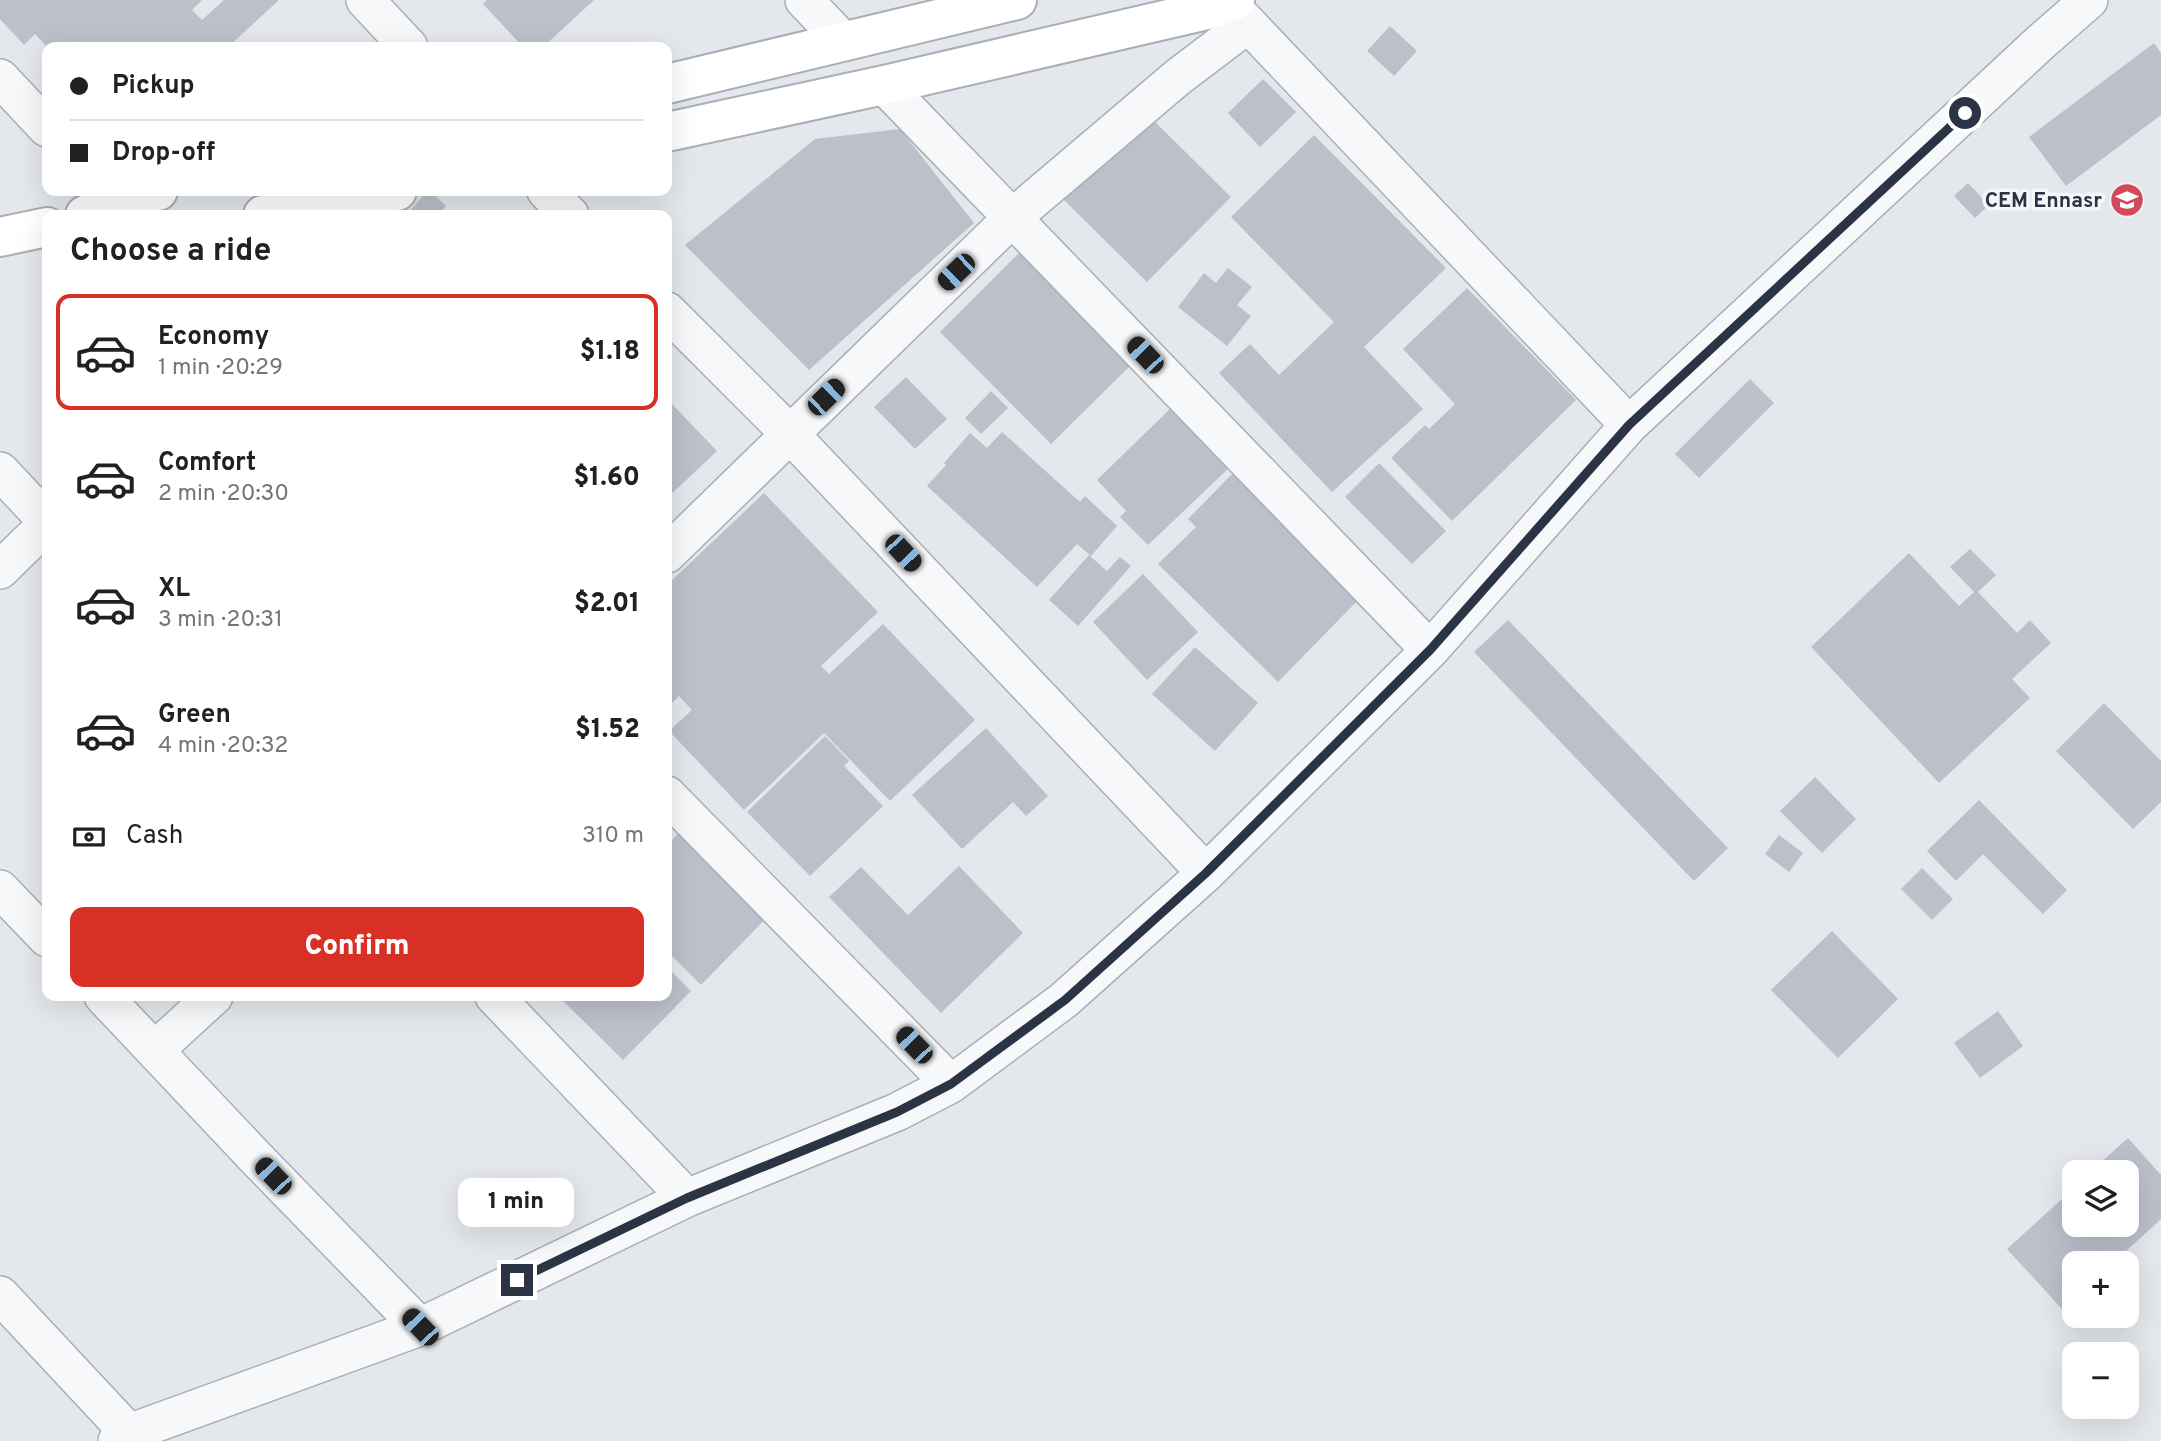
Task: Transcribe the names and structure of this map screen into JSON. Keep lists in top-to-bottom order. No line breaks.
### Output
{"places":{"school or university":["CEM Ennasr"]},"page":{"banner":["Pickup","Drop-off"],"heading":"Choose a ride","list":[{"name":"Economy","note":"1 min · 20:29","value":"$1.18"},{"name":"Comfort","note":"2 min · 20:30","value":"$1.60"},{"name":"XL","note":"3 min · 20:31","value":"$2.01"},{"name":"Green","note":"4 min · 20:32","value":"$1.52"}],"pay":["Cash","310 m"],"buttons":"Confirm","map_buttons":["+","−"],"bubble":"1 min"}}
